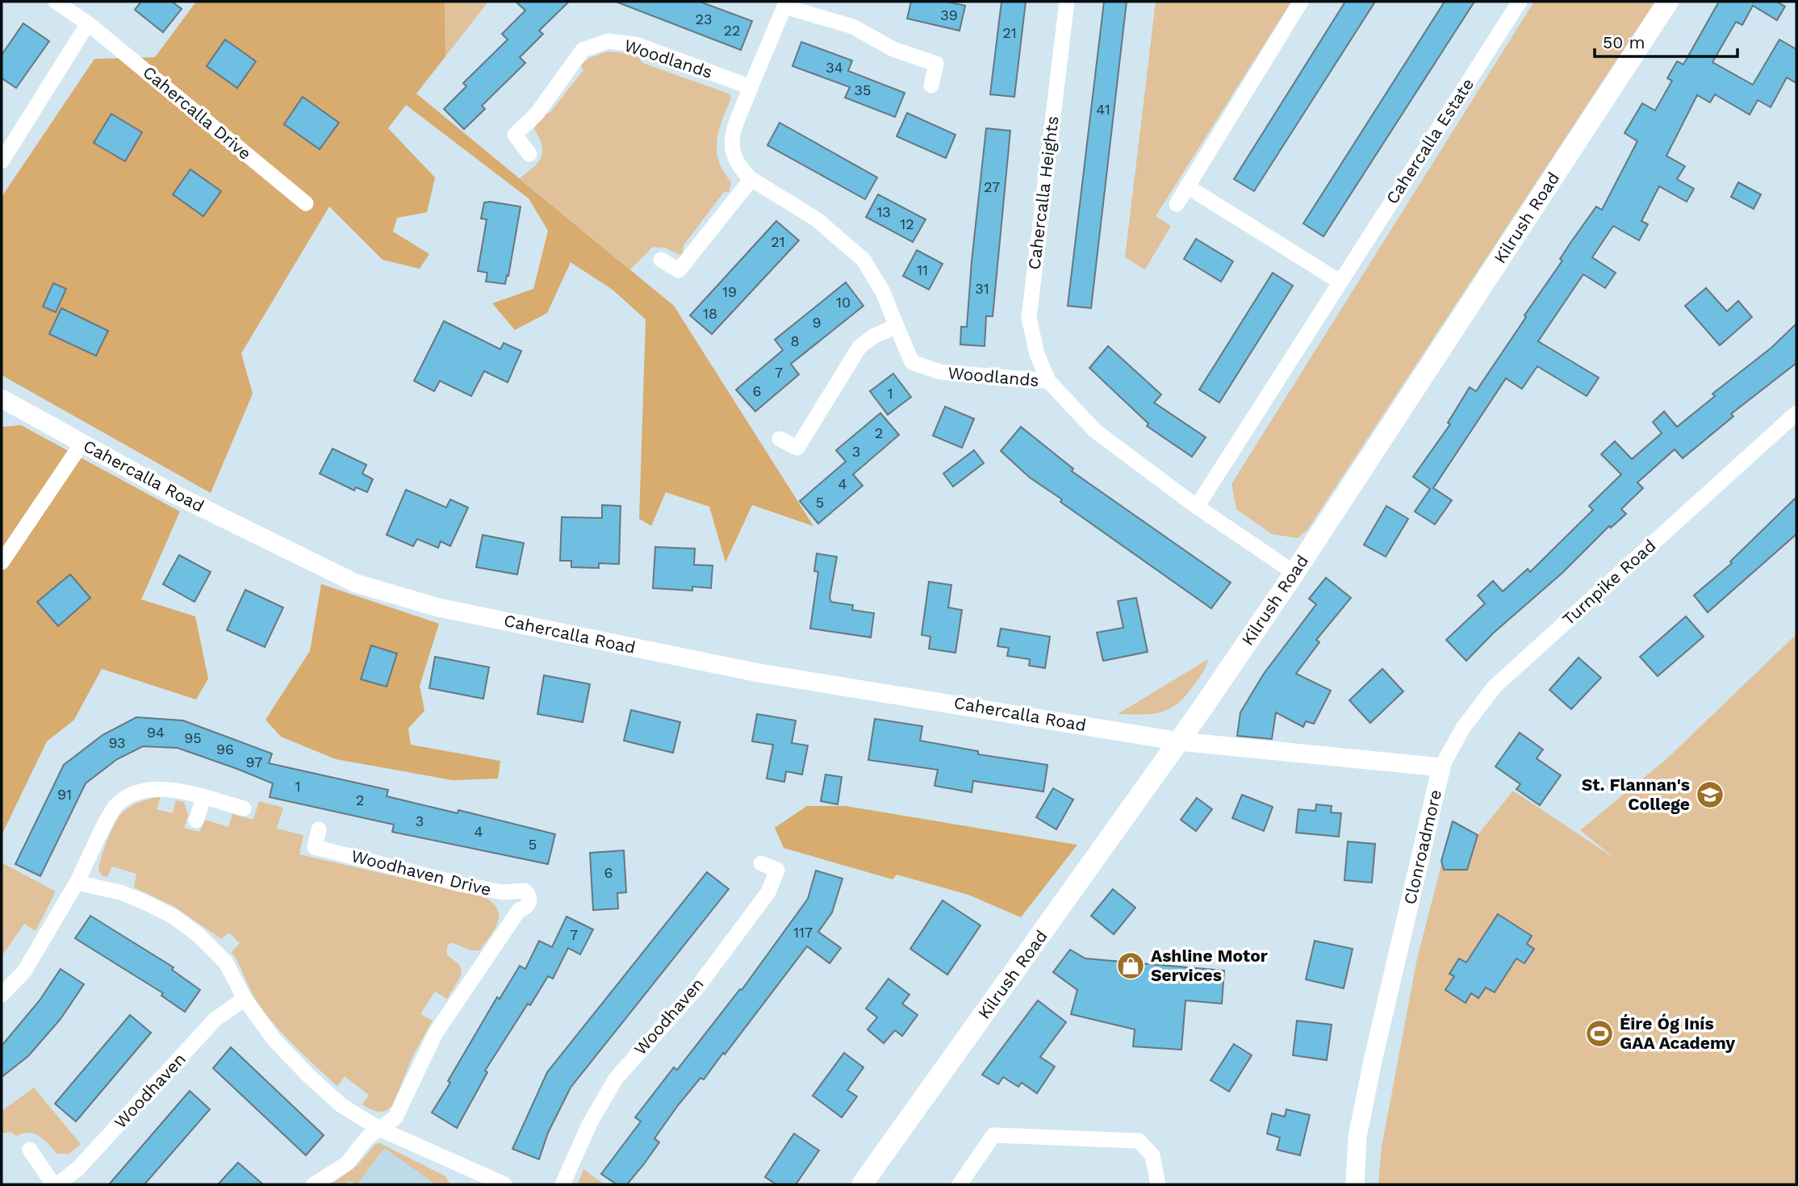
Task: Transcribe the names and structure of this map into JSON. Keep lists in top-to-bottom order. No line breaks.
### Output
{"streets":{"main road":["Kilrush Road"],"street":["Woodlands","Cahercalla Drive","Cahercalla Estate","Cahercalla Heights","Cahercalla Road","Turnpike Road","Clonroadmore","Woodhaven Drive","Woodhaven"]},"crossings":[["Woodlands","Cahercalla Heights"],["Kilrush Road","Cahercalla Road"],["Kilrush Road","Clonroadmore"],["Cahercalla Road","Clonroadmore"],["Turnpike Road","Clonroadmore"]],"places":{"school or university":["St. Flannan's College"],"shop":["Ashline Motor Services"],"sports":["Éire Óg Inís GAA Academy"]},"house_numbers":["39","23","22","21","34","35","41","27","13","12","21","11","31","19","10","18","9","8","7","6","1","2","3","4","5","94","95","93","96","97","1","91","2","3","4","5","6","117","7"],"scale_bar":"50 m"}
